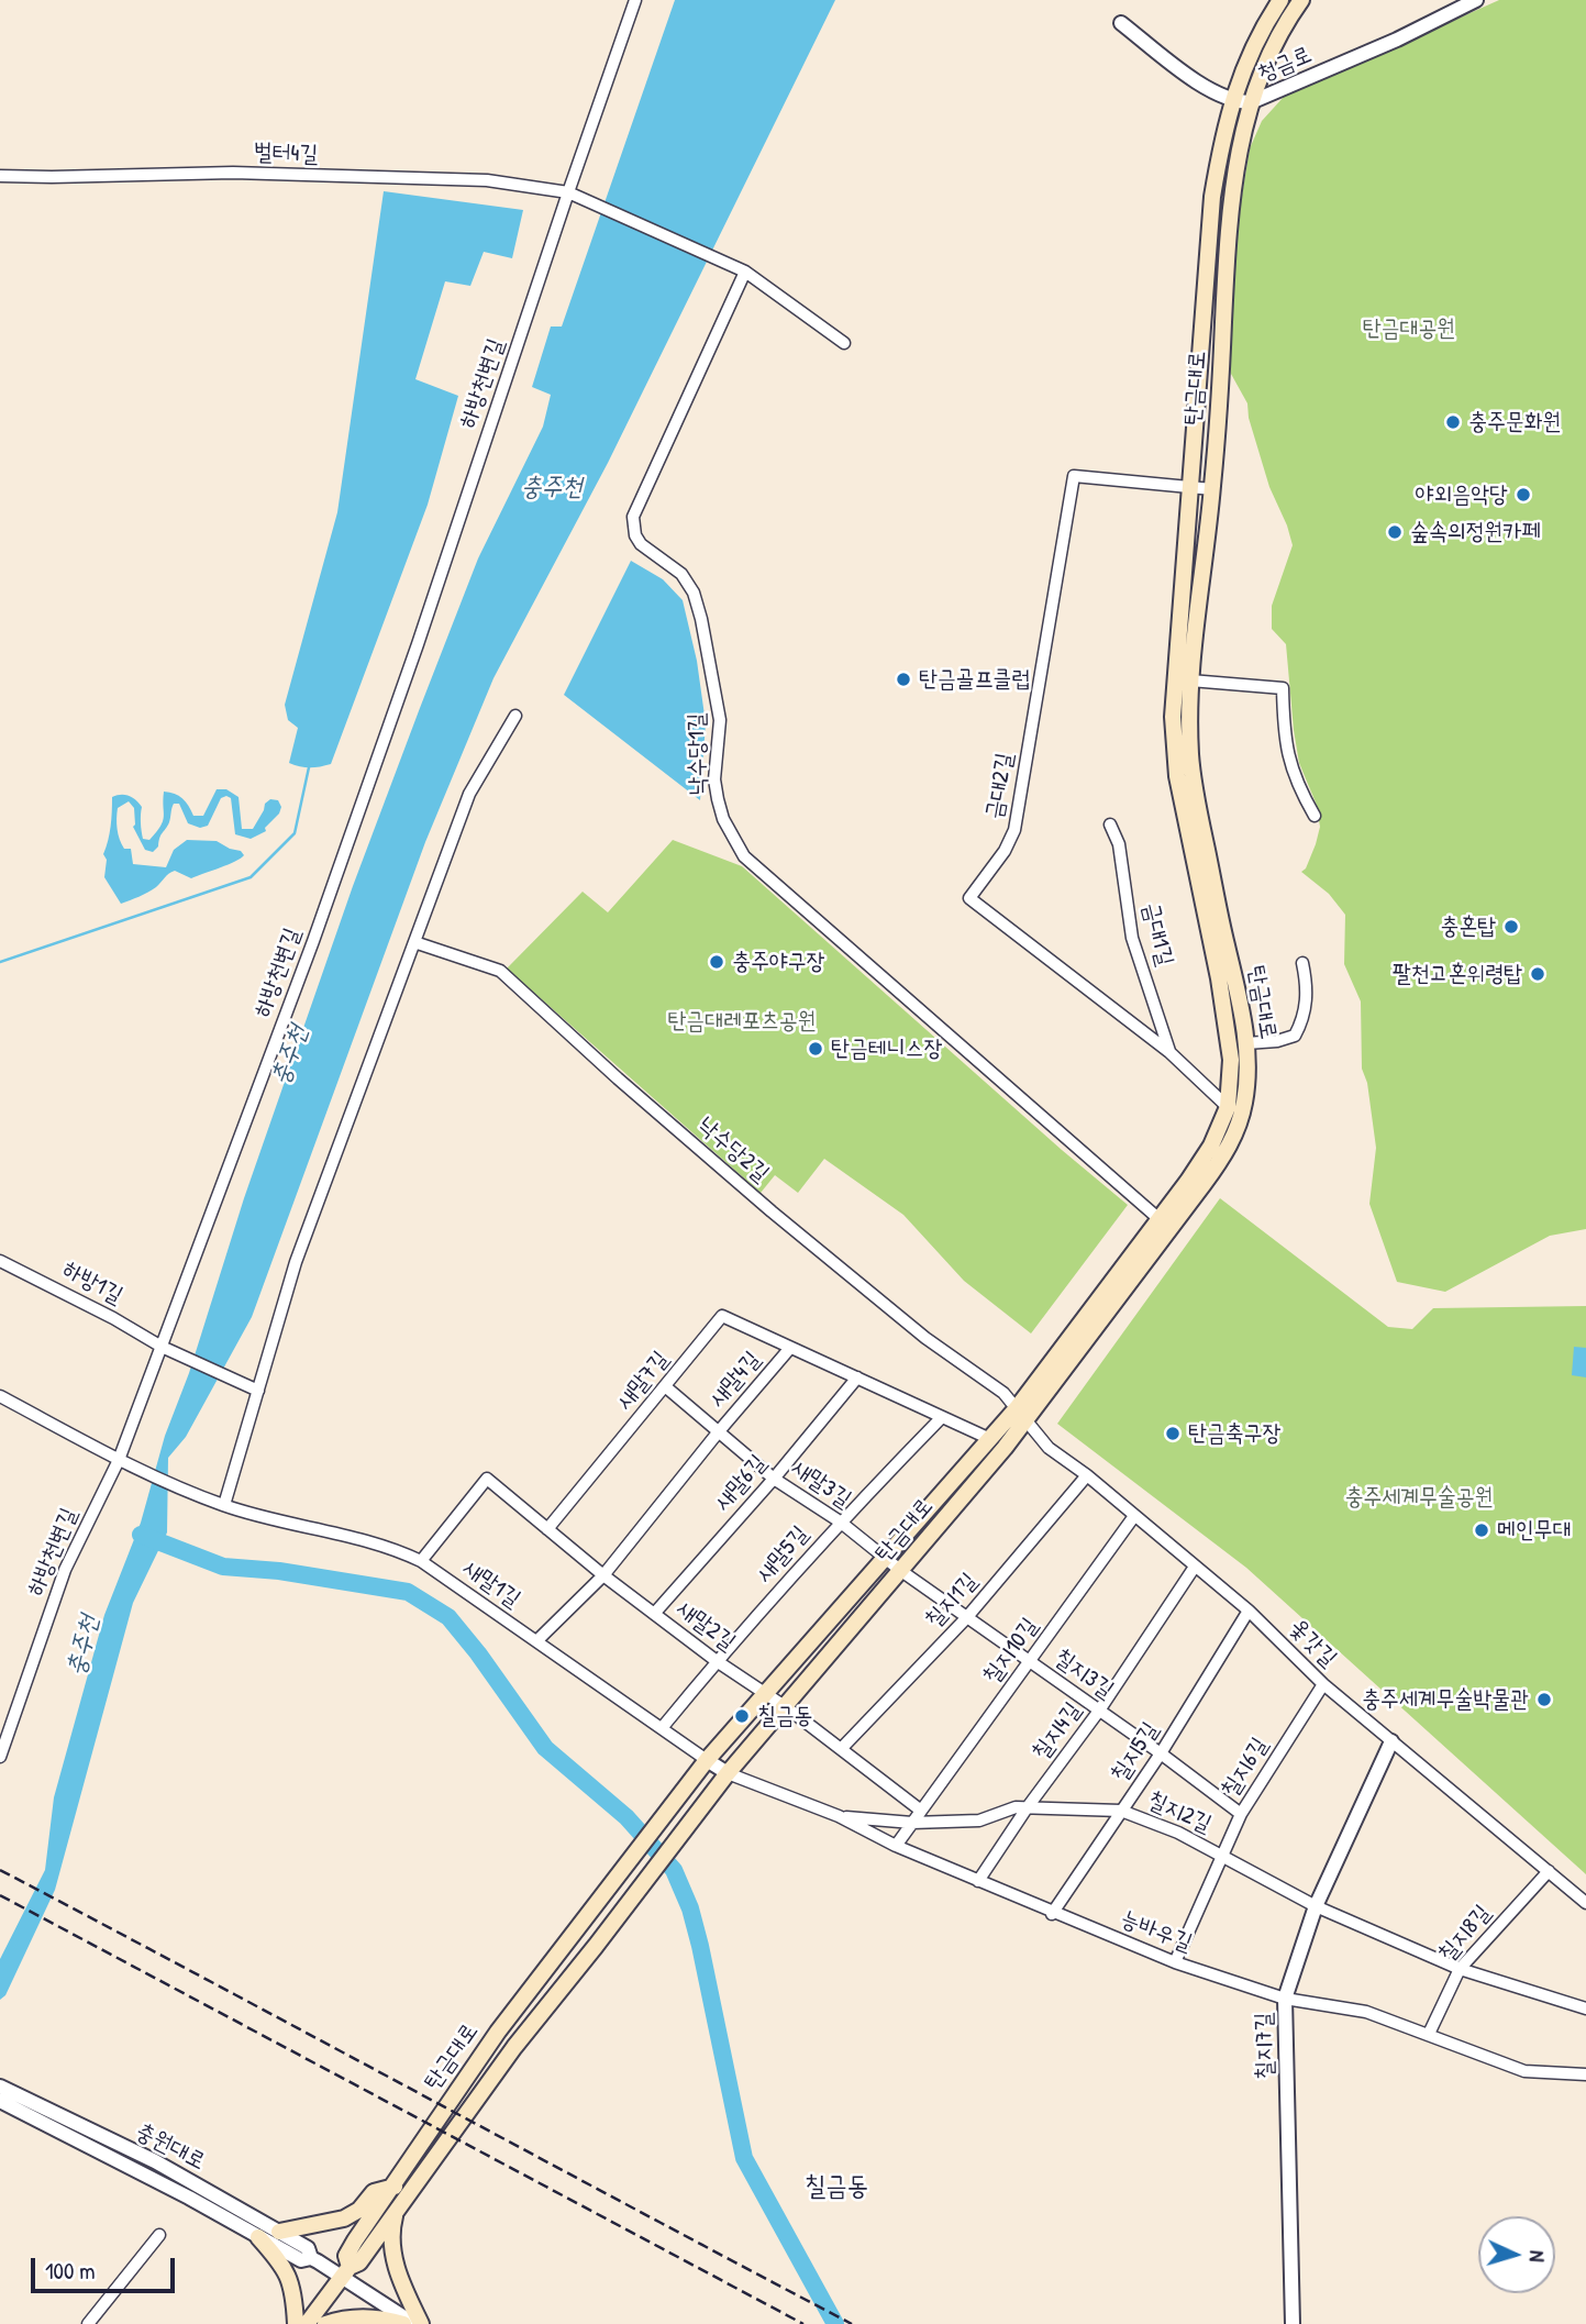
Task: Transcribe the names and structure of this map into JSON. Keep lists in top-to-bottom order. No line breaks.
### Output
{"streets":{"main road":["탄금대로"],"street":["청금로","벌터4길","하방천변길","낙수당1길","금대2길","금대1길","낙수당2길","하방1길","새말4길","새말7길","새말6길","새말3길","새말5길","새말1길","칠지1길","새말2길","옻갓길","칠지10길","칠지3길","칠지4길","칠지5길","칠지6길","칠지2길","능바우길","칠지8길","칠지7길","충원대로"]},"crossings":[["청금로","탄금대로"],["벌터4길","하방천변길"],["벌터4길","낙수당1길"],["하방천변길","하방1길"],["하방천변길","새말1길"],["탄금대로","낙수당1길"],["탄금대로","금대2길"],["탄금대로","낙수당2길"],["탄금대로","새말4길"],["탄금대로","새말3길"],["탄금대로","새말1길"],["탄금대로","새말2길"],["탄금대로","옻갓길"],["탄금대로","칠지3길"],["탄금대로","능바우길"],["탄금대로","충원대로"],["금대2길","금대1길"],["낙수당2길","옻갓길"],["새말4길","새말7길"],["새말4길","새말6길"],["새말4길","새말3길"],["새말4길","새말5길"],["새말4길","새말1길"],["새말4길","새말2길"],["새말7길","새말3길"],["새말7길","새말2길"],["새말6길","새말3길"],["새말6길","새말2길"],["새말3길","새말5길"],["새말3길","칠지3길"],["새말5길","새말1길"],["새말5길","새말2길"],["새말1길","새말2길"],["칠지1길","옻갓길"],["칠지1길","칠지3길"],["옻갓길","칠지10길"],["옻갓길","칠지4길"],["옻갓길","칠지5길"],["옻갓길","칠지6길"],["옻갓길","칠지8길"],["옻갓길","칠지7길"],["칠지10길","칠지3길"],["칠지3길","칠지4길"],["칠지3길","칠지5길"],["칠지3길","칠지6길"],["칠지4길","칠지2길"],["칠지4길","능바우길"],["칠지5길","칠지2길"],["칠지5길","능바우길"],["칠지6길","칠지2길"],["칠지6길","능바우길"],["칠지2길","능바우길"],["칠지2길","칠지8길"],["칠지2길","칠지7길"],["능바우길","칠지8길"],["능바우길","칠지7길"]],"districts":["칠금동"],"water":["충주천"],"parks":["탄금대공원","탄금대레포츠공원","충주세계무술공원"],"places":["충주문화원","야외음악당","숲속의정원카페","탄금골프클럽","충혼탑","충주야구장","팔천고혼위령탑","탄금테니스장","탄금축구장","메인무대","충주세계무술박물관","칠금동"],"scale_bar":"100 m","north":"right"}
